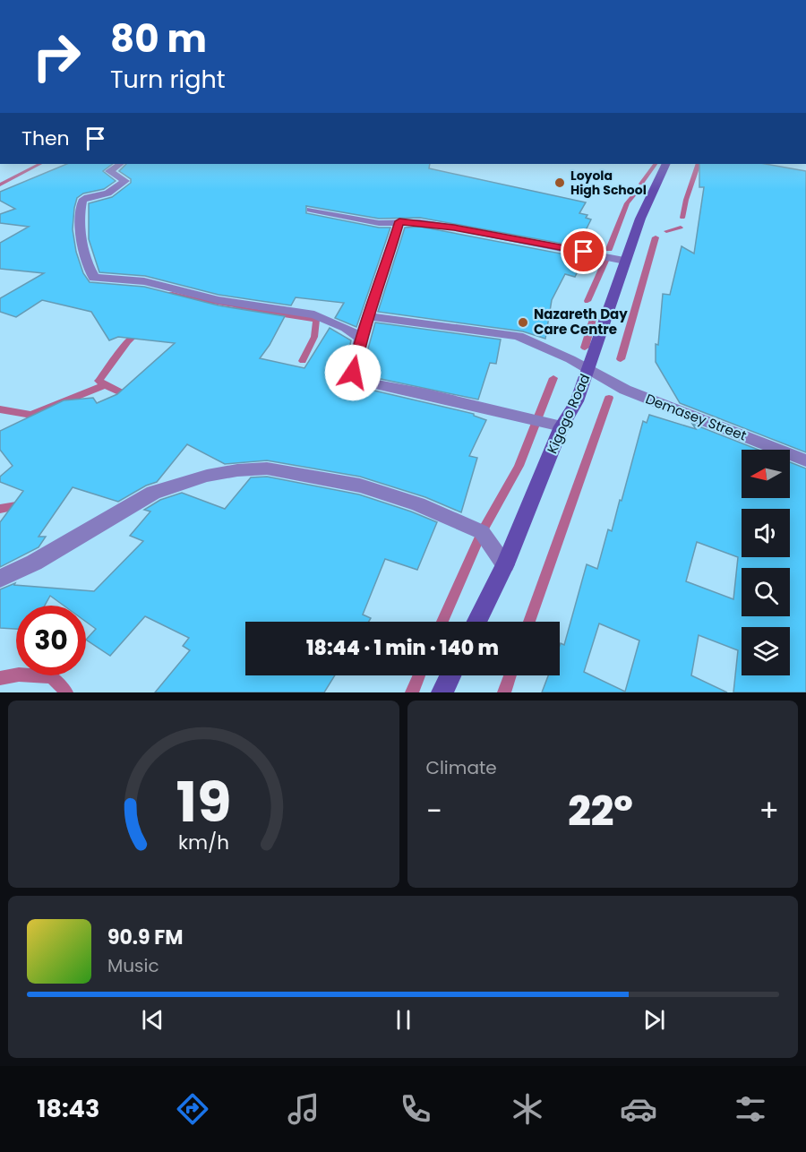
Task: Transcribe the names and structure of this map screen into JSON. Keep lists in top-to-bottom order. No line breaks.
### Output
{"streets":{"main road":["Kigogo Road"],"street":["Demasey Street"]},"crossings":[["Kigogo Road","Demasey Street"]],"places":["Loyola High School","Nazareth Day Care Centre"],"north":"left","page":{"turn":["80 m","Turn right"],"then":"Then","limit":"30","trip":"18:44 · 1 min · 140 m","tile":"Climate","heat":["−","22°","+"],"song":["90.9 FM","Music"],"tabs":"18:43","gauge":["19","km/h"]}}
